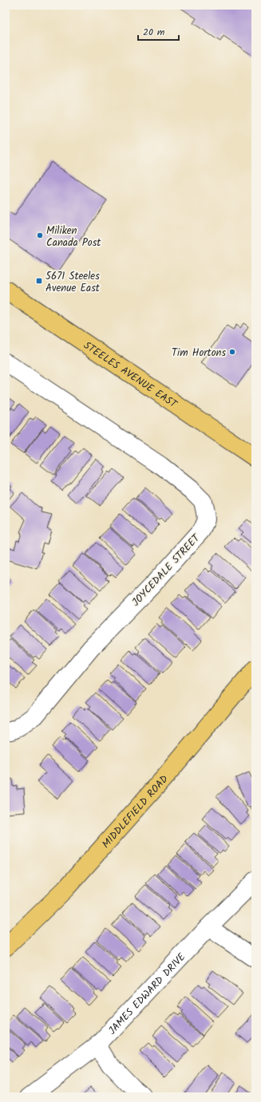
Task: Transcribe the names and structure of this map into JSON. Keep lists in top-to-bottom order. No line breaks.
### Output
{"streets":{"main road":["STEELES AVENUE EAST","MIDDLEFIELD ROAD"],"street":["JOYCEDALE STREET","JAMES EDWARD DRIVE"]},"places":{"other":["Miliken Canada Post","Tim Hortons"],"transit":["5671 Steeles Avenue East"]},"scale_bar":"20 m"}
